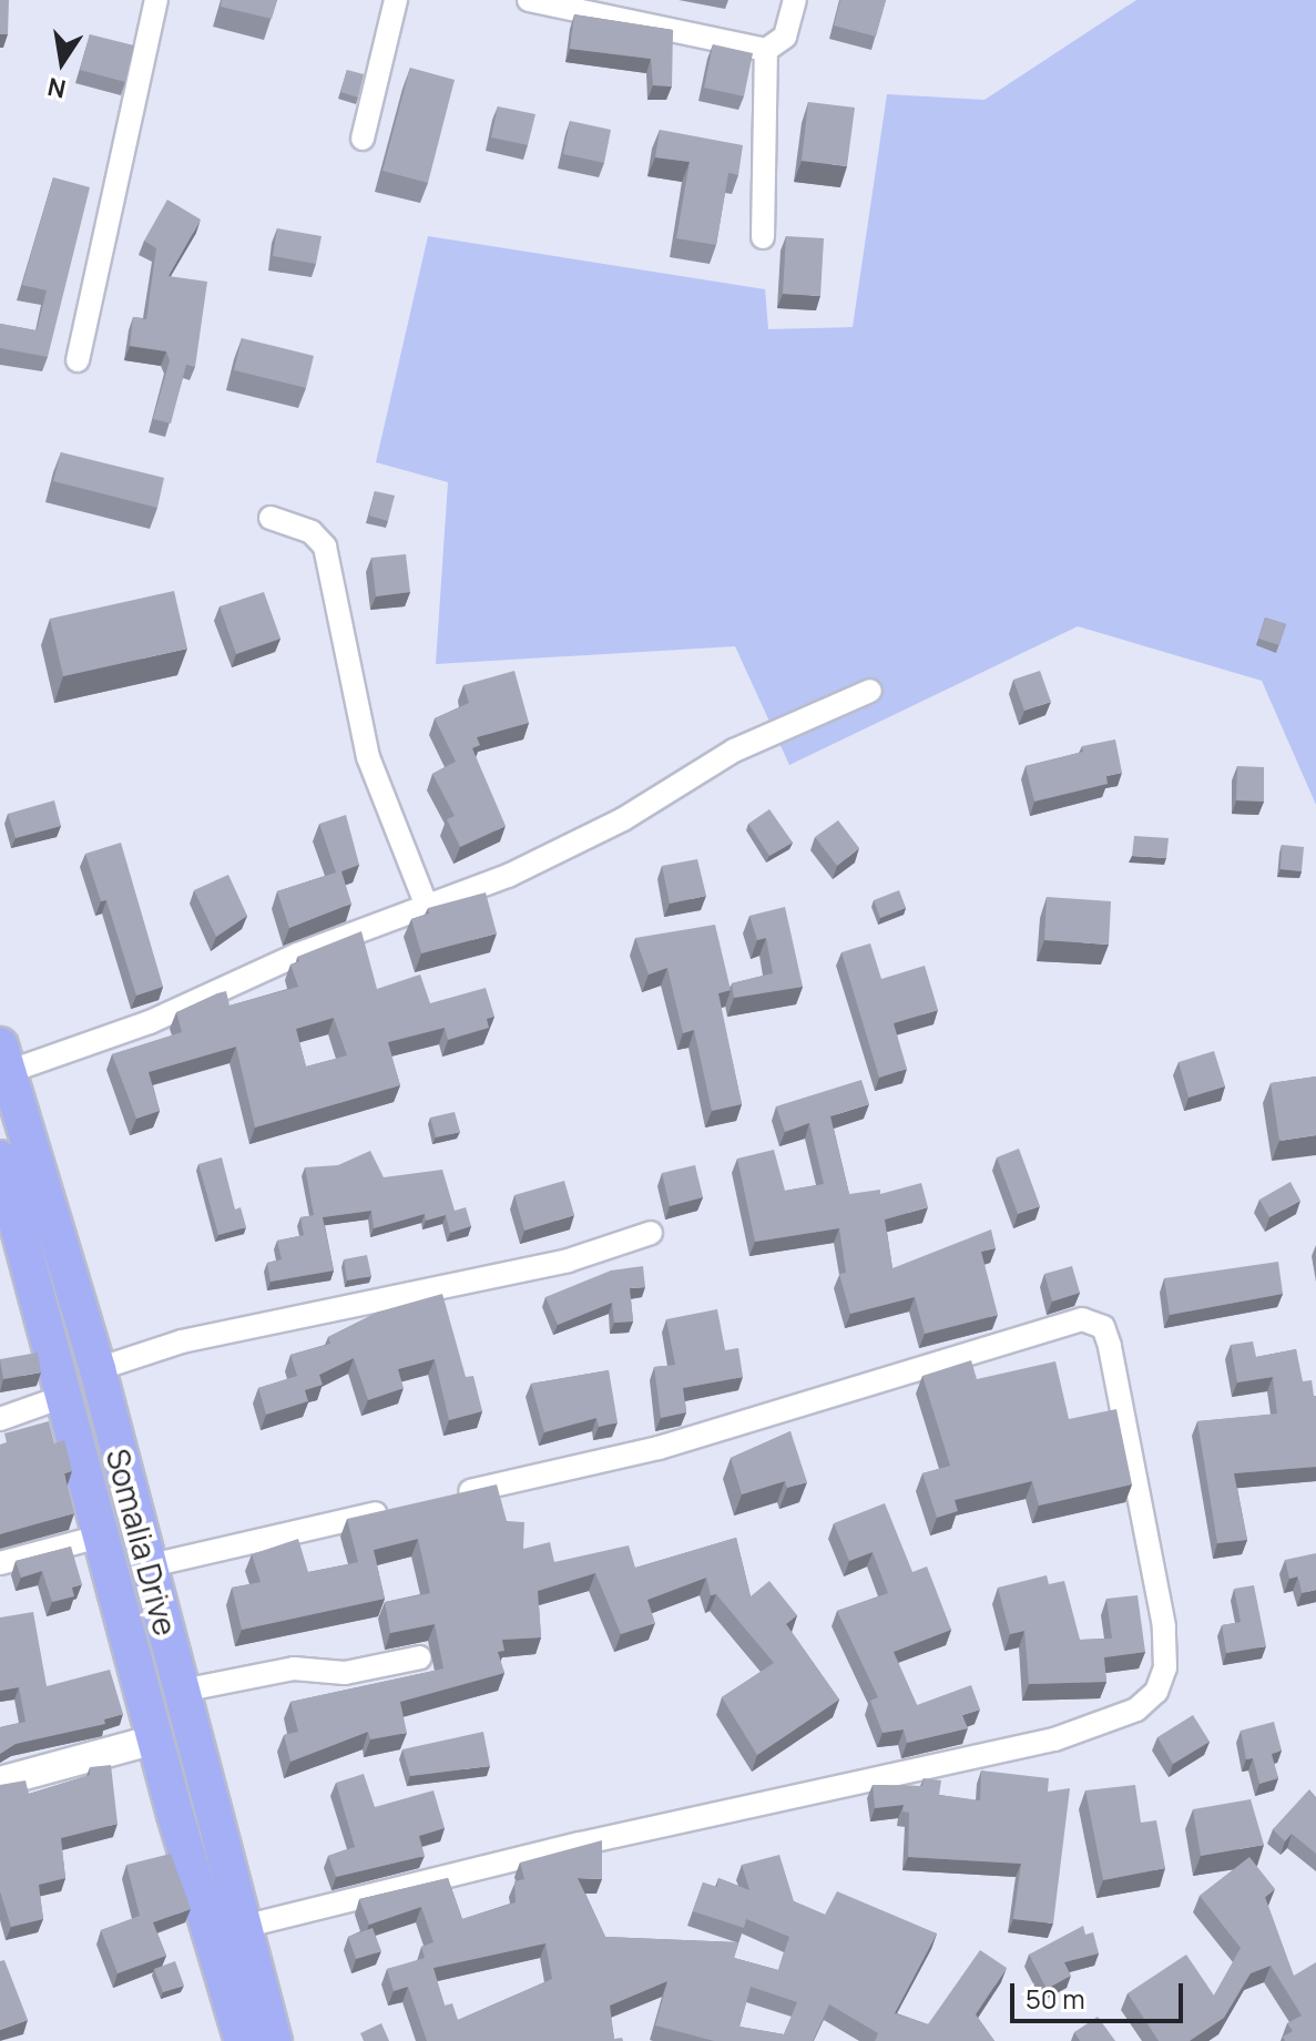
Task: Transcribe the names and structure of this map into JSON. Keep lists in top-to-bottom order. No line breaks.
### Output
{"streets":{"main road":["Somalia Drive"]},"scale_bar":"50 m","north":"bottom"}
